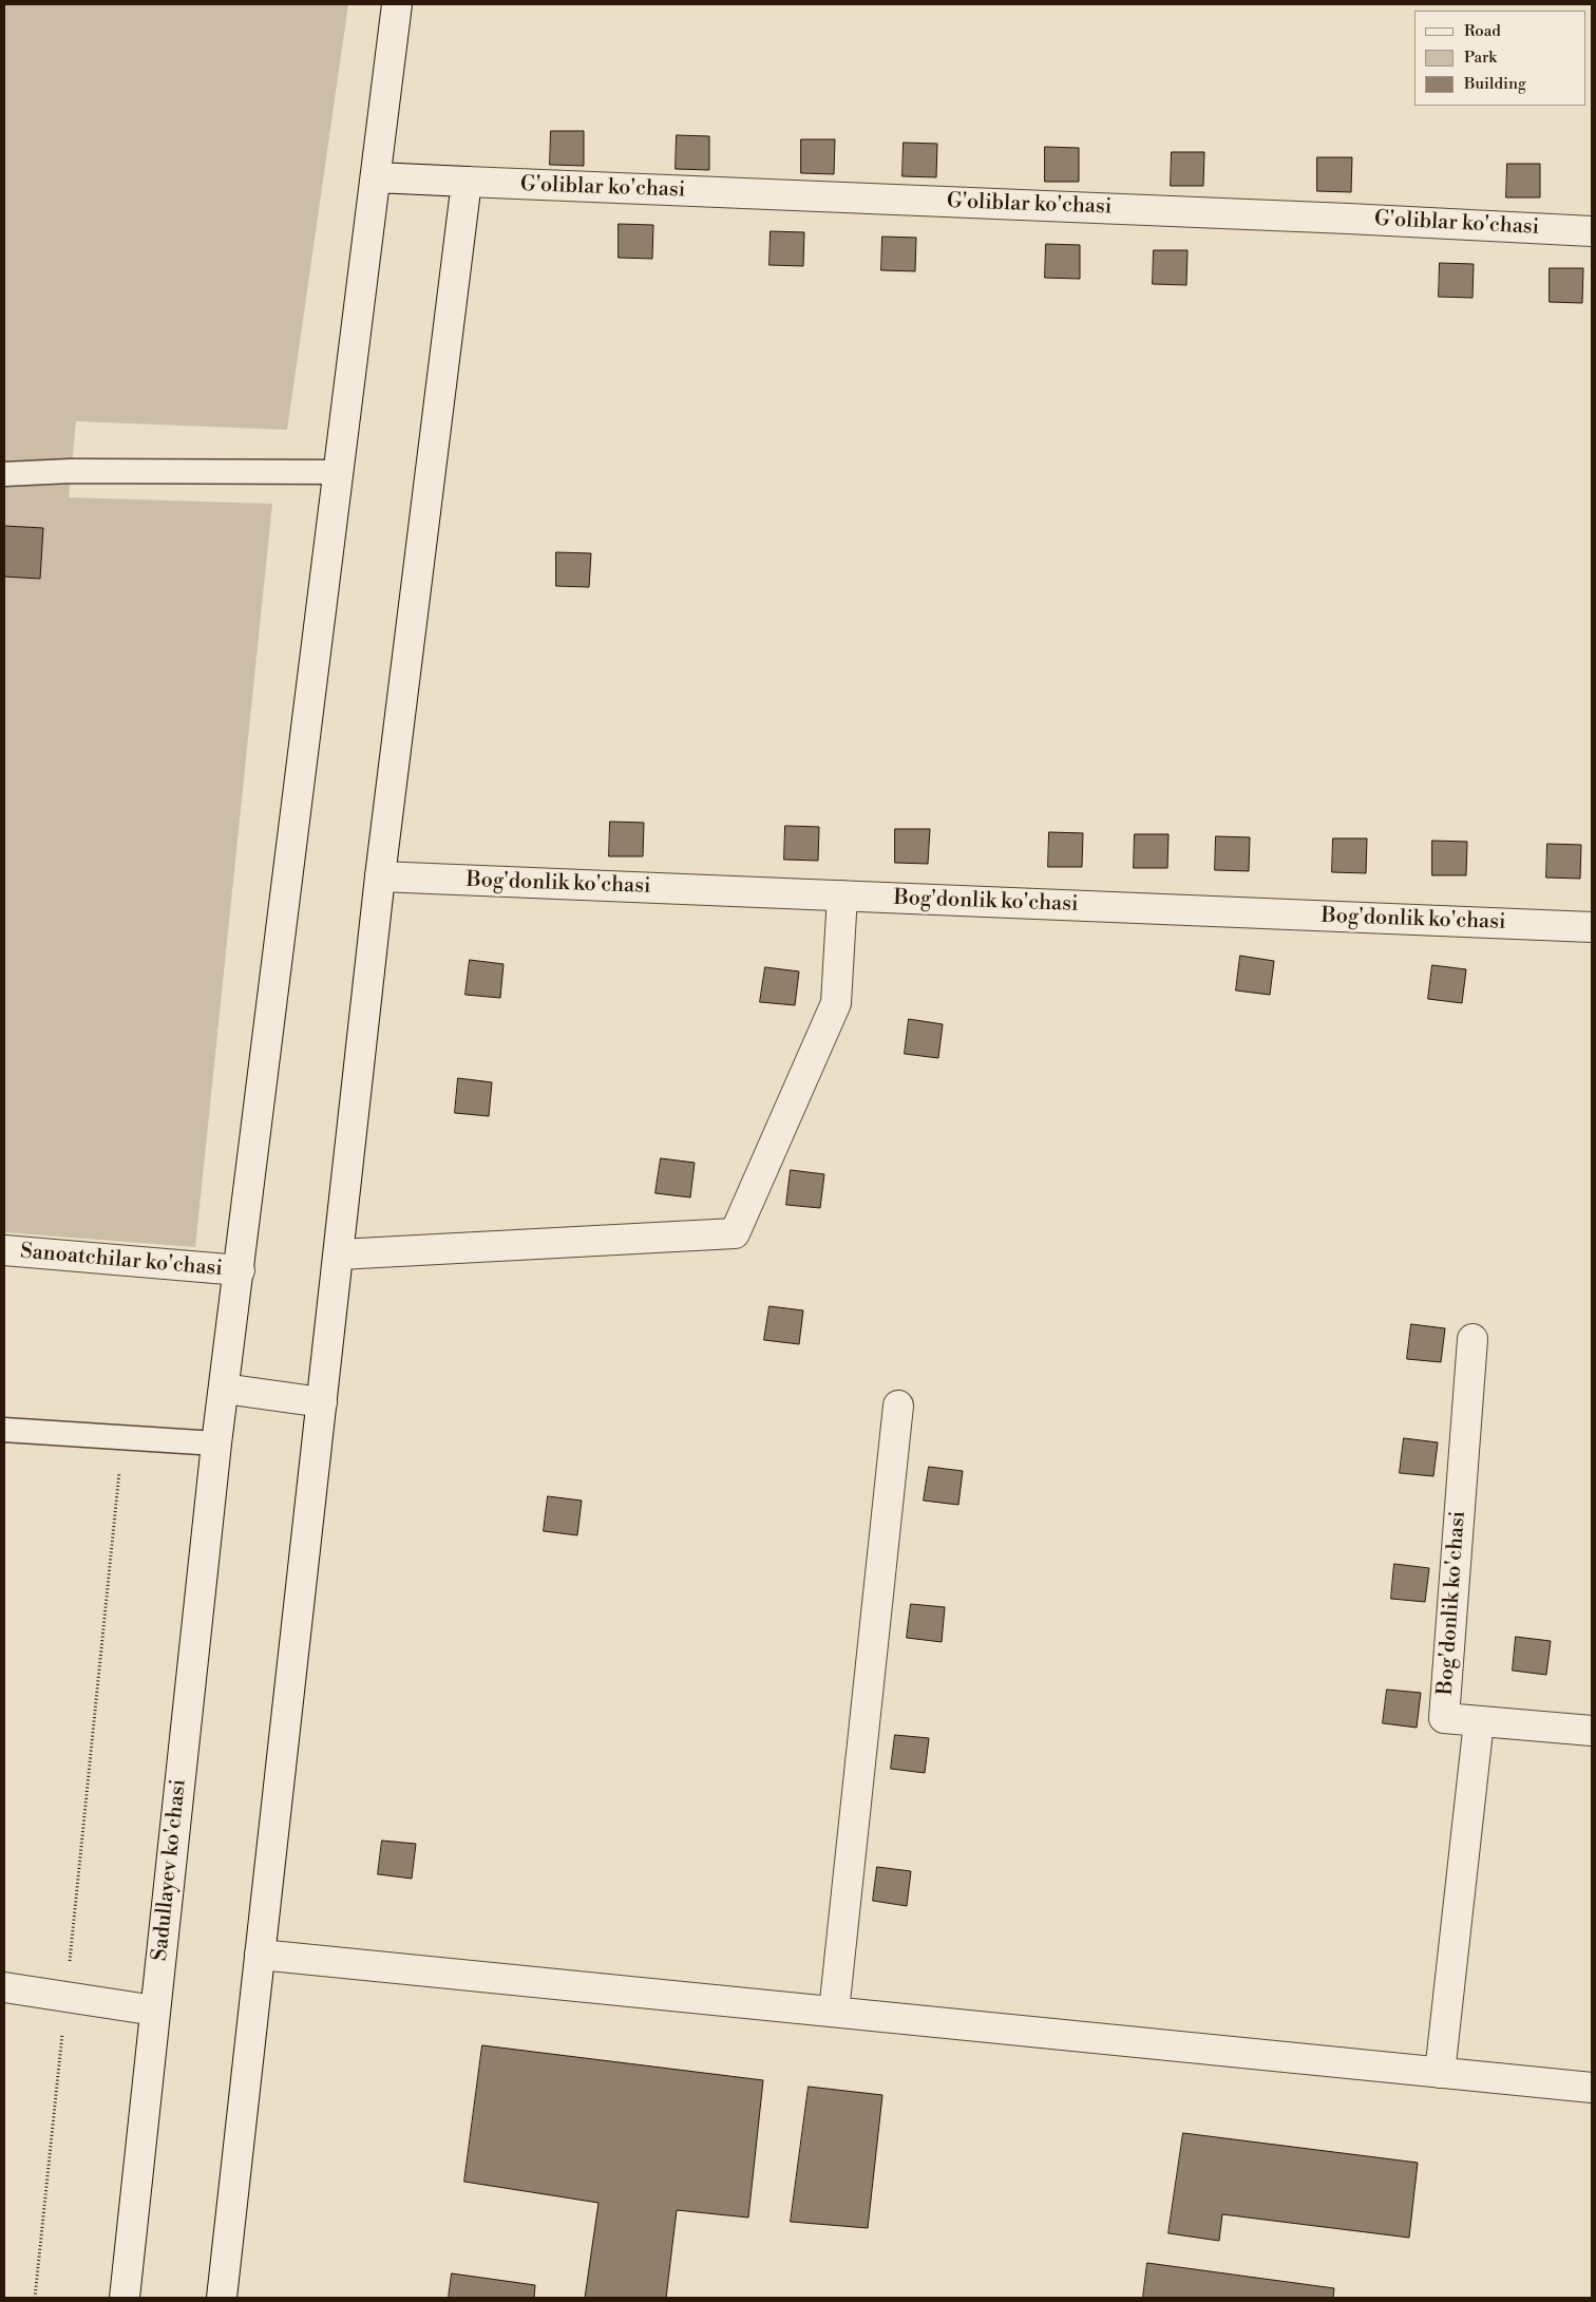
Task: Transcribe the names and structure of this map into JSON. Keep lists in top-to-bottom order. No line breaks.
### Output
{"streets":{"street":["G'oliblar ko'chasi","Bog'donlik ko'chasi","Sanoatchilar ko'chasi","Sadullayev ko'chasi"]},"crossings":[["G'oliblar ko'chasi","Sadullayev ko'chasi"],["Sanoatchilar ko'chasi","Sadullayev ko'chasi"]],"legend":["Road","Park","Building"]}
